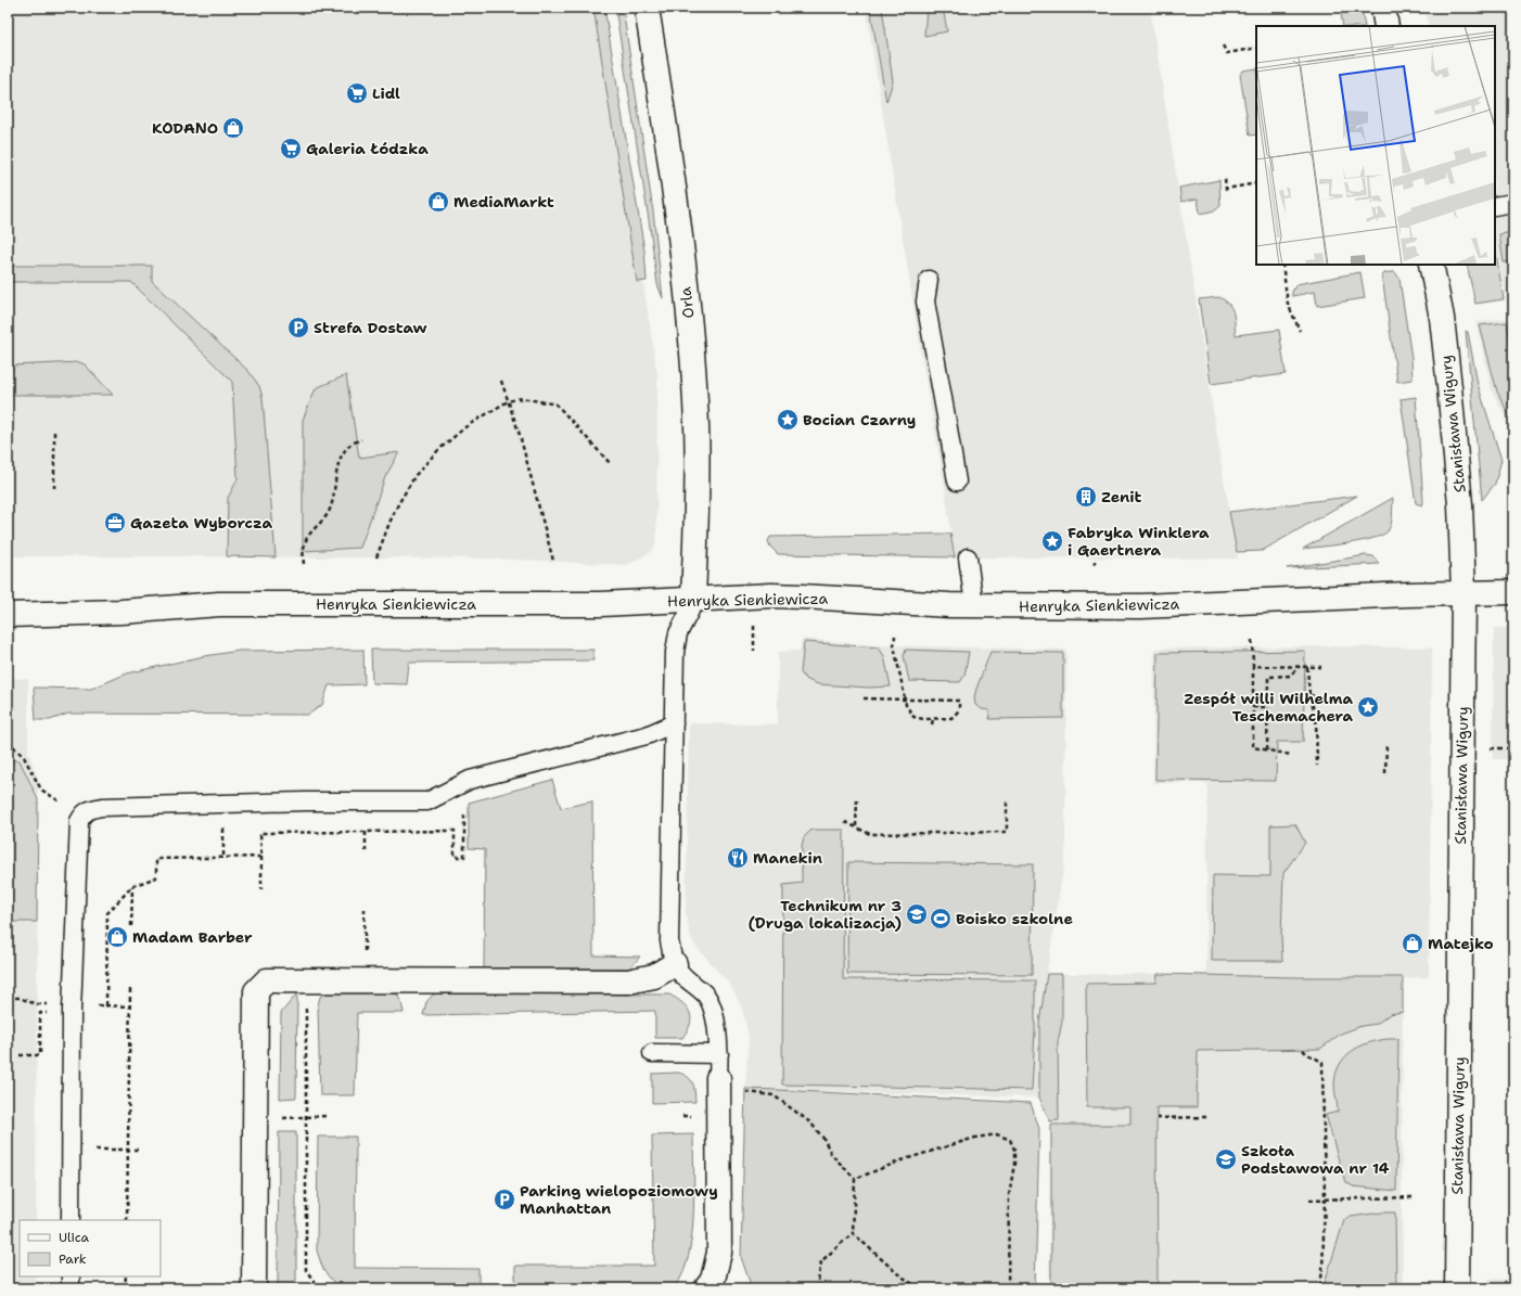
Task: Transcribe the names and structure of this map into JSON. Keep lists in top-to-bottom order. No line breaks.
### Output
{"streets":{"street":["Orla","Stanisława Wigury","Henryka Sienkiewicza"]},"crossings":[["Orla","Henryka Sienkiewicza"],["Stanisława Wigury","Henryka Sienkiewicza"]],"places":{"supermarket":["Lidl","Galeria Łódzka"],"shop":["KODANO","MediaMarkt","Madam Barber","Matejko"],"parking":["Strefa Dostaw","Parking wielopoziomowy Manhattan"],"place":["Bocian Czarny","Fabryka Winklera i Gaertnera","Zespół willi Wilhelma Teschemachera"],"building":["Zenit"],"office":["Gazeta Wyborcza"],"restaurant":["Manekin"],"school or university":["Technikum nr 3 (Druga lokalizacja)","Szkoła Podstawowa nr 14"],"sports":["Boisko szkolne"]},"legend":["Ulica","Park"]}
